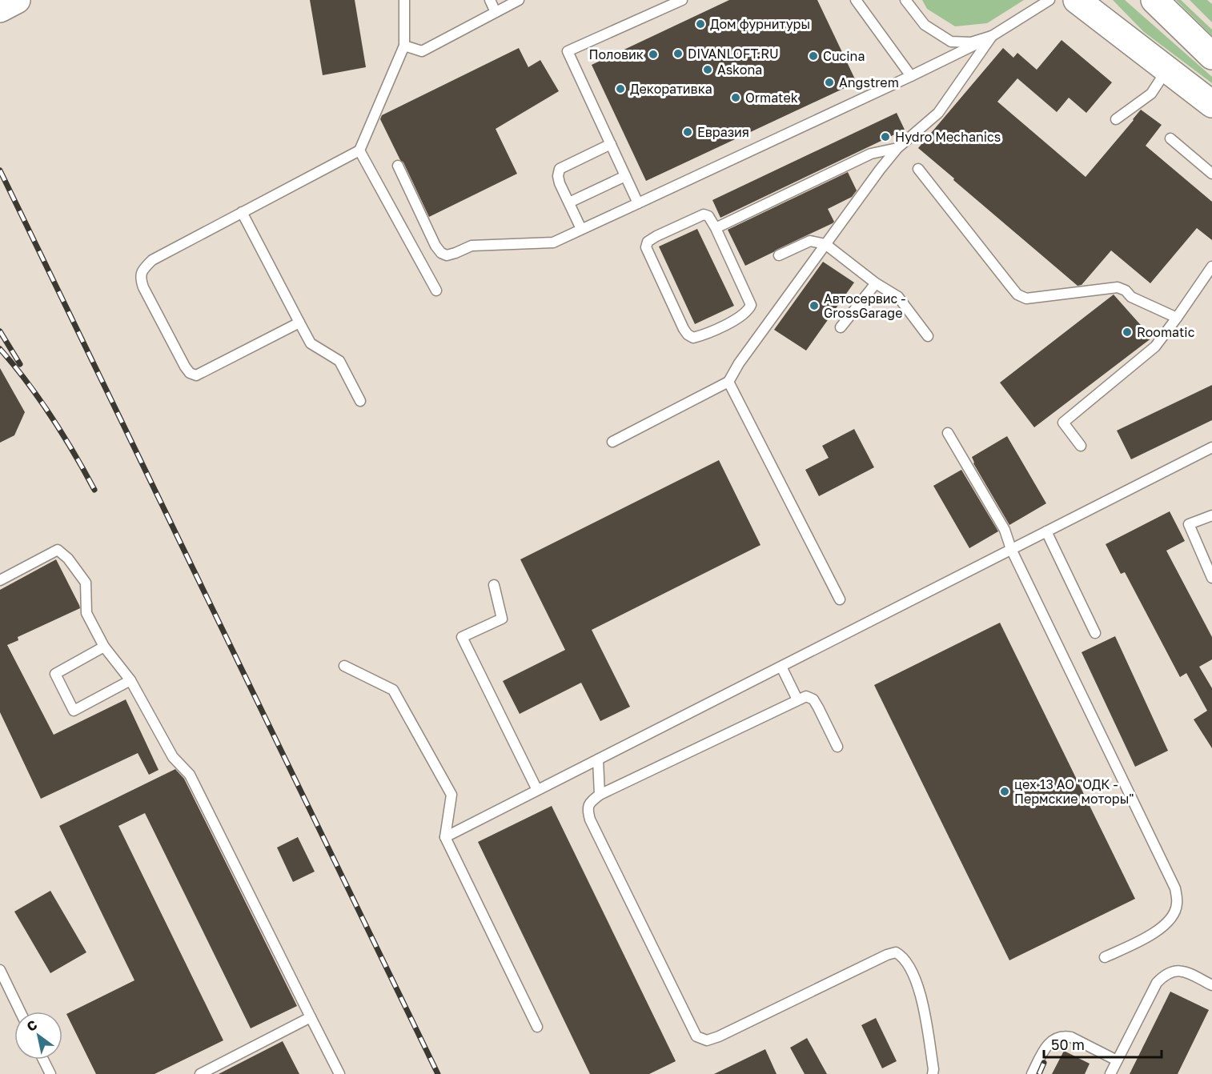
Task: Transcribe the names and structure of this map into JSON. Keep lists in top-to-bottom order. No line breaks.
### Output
{"places":["Дом фурнитуры","DIVANLOFT.RU","Половик","Cucina","Askona","Angstrem","Декоративка","Ormatek","Евразия","Hydro Mechanics","Автосервис - GrossGarage","Roomatic","цех 13 АО \"ОДК - Пермские моторы\""],"scale_bar":"50 m","north":"top left"}
